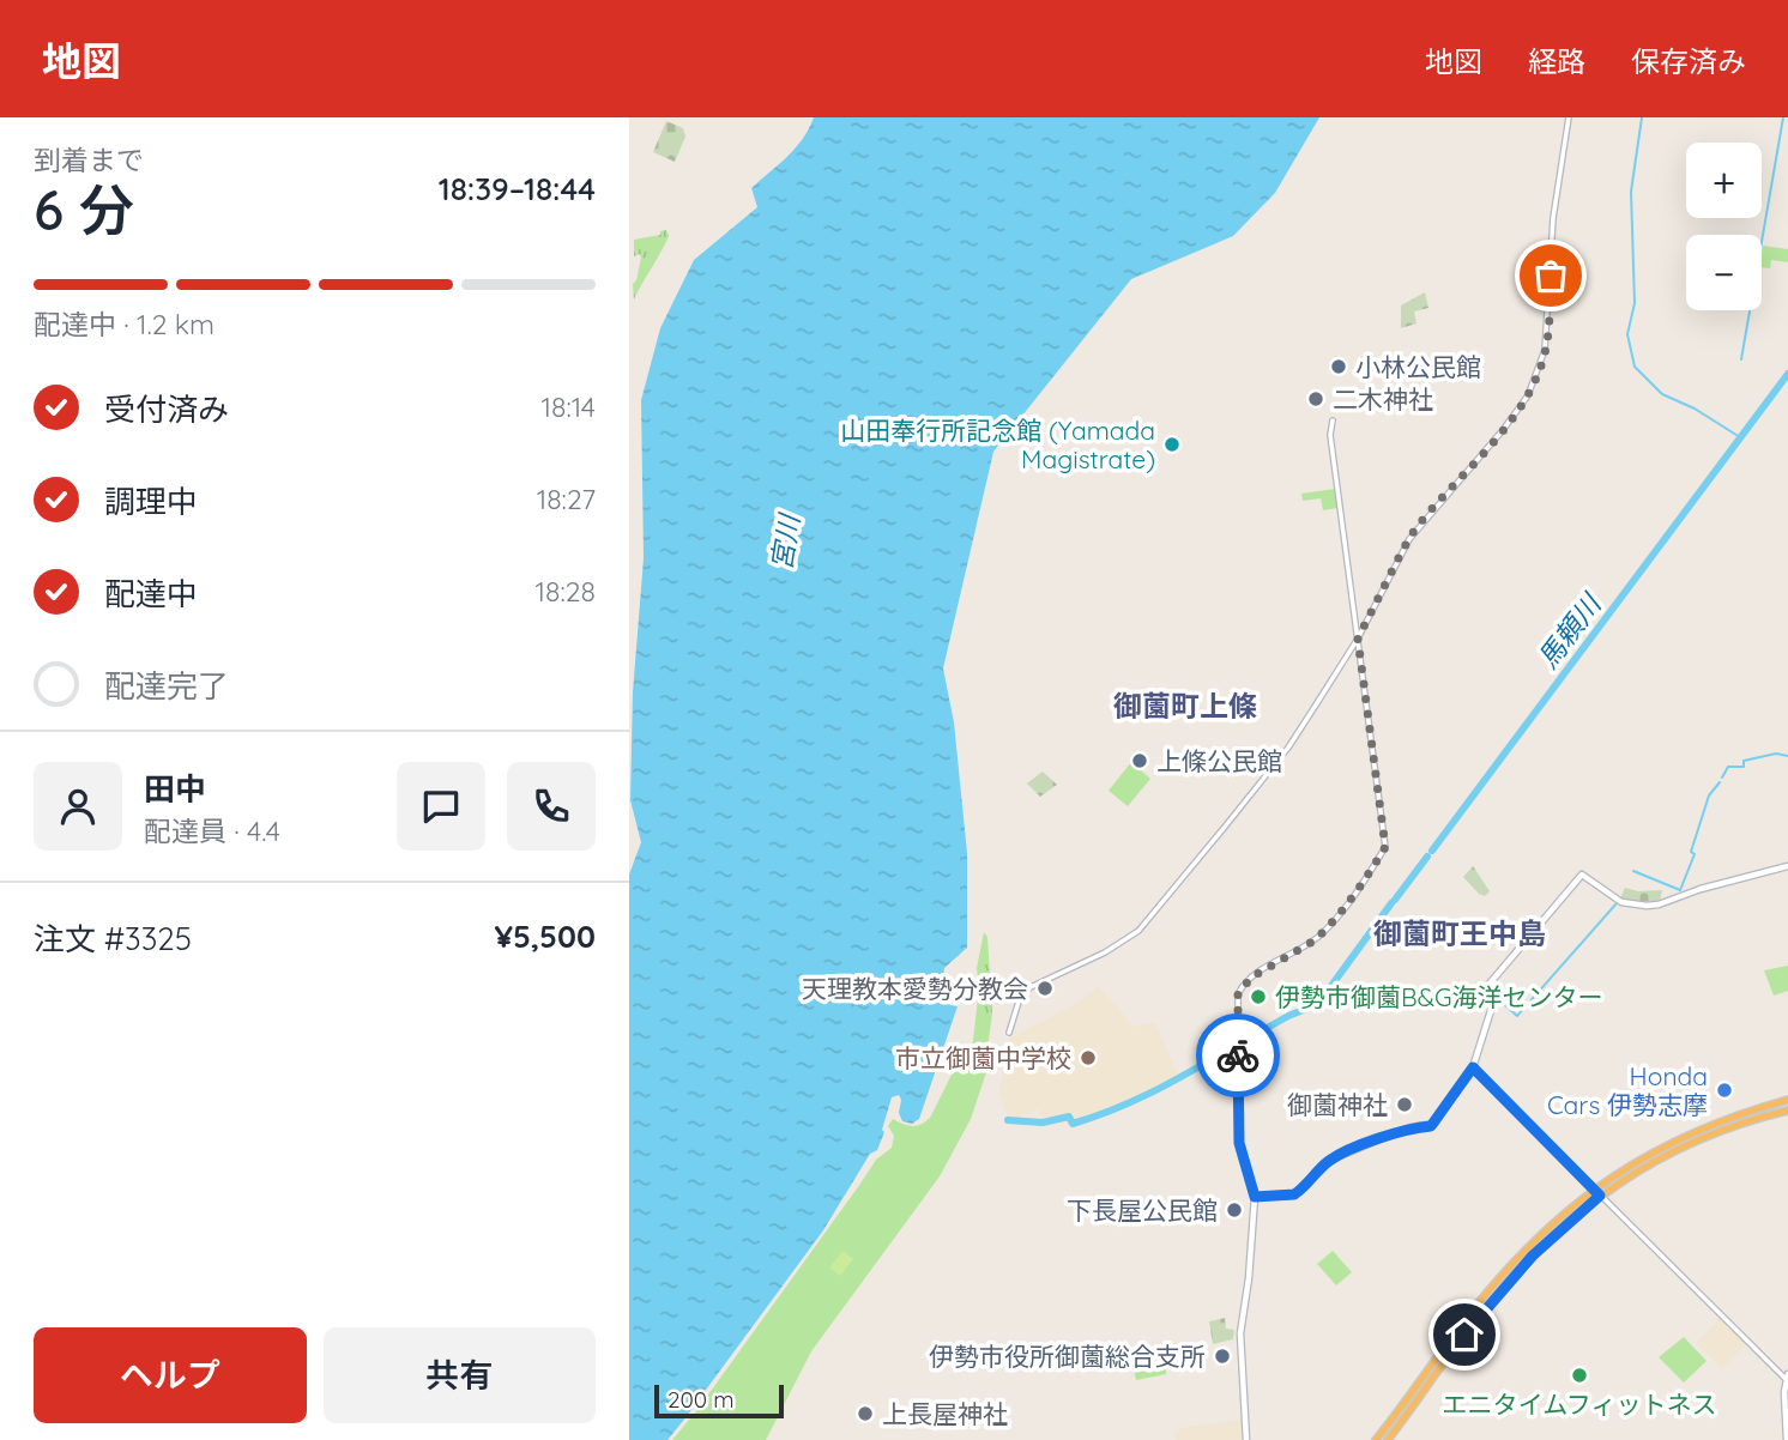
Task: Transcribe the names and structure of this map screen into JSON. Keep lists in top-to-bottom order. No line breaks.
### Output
{"districts":["御薗町上條","御薗町王中島"],"water":["宮川","馬頼川"],"places":["小林公民館","二木神社","山田奉行所記念館 (Yamada Magistrate)","上條公民館","天理教本愛勢分教会","伊勢市御薗B&G海洋センター","市立御薗中学校","Honda Cars 伊勢志摩","御薗神社","下長屋公民館","伊勢市役所御薗総合支所","エニタイムフィットネス","上長屋神社"],"scale_bar":"200 m","page":{"header":"地図","nav":["地図","経路","保存済み"],"heading":["6 分","到着まで","18:39–18:44"],"panel":["田中","配達員 · 4.4","注文 #3325","¥5,500"],"map_buttons":["+","−"],"bar":"配達中 · 1.2 km","list":[["受付済み","18:14"],["調理中","18:27"],["配達中","18:28"],"配達完了"],"buttons":["ヘルプ","共有"],"scale":"200 m"}}
